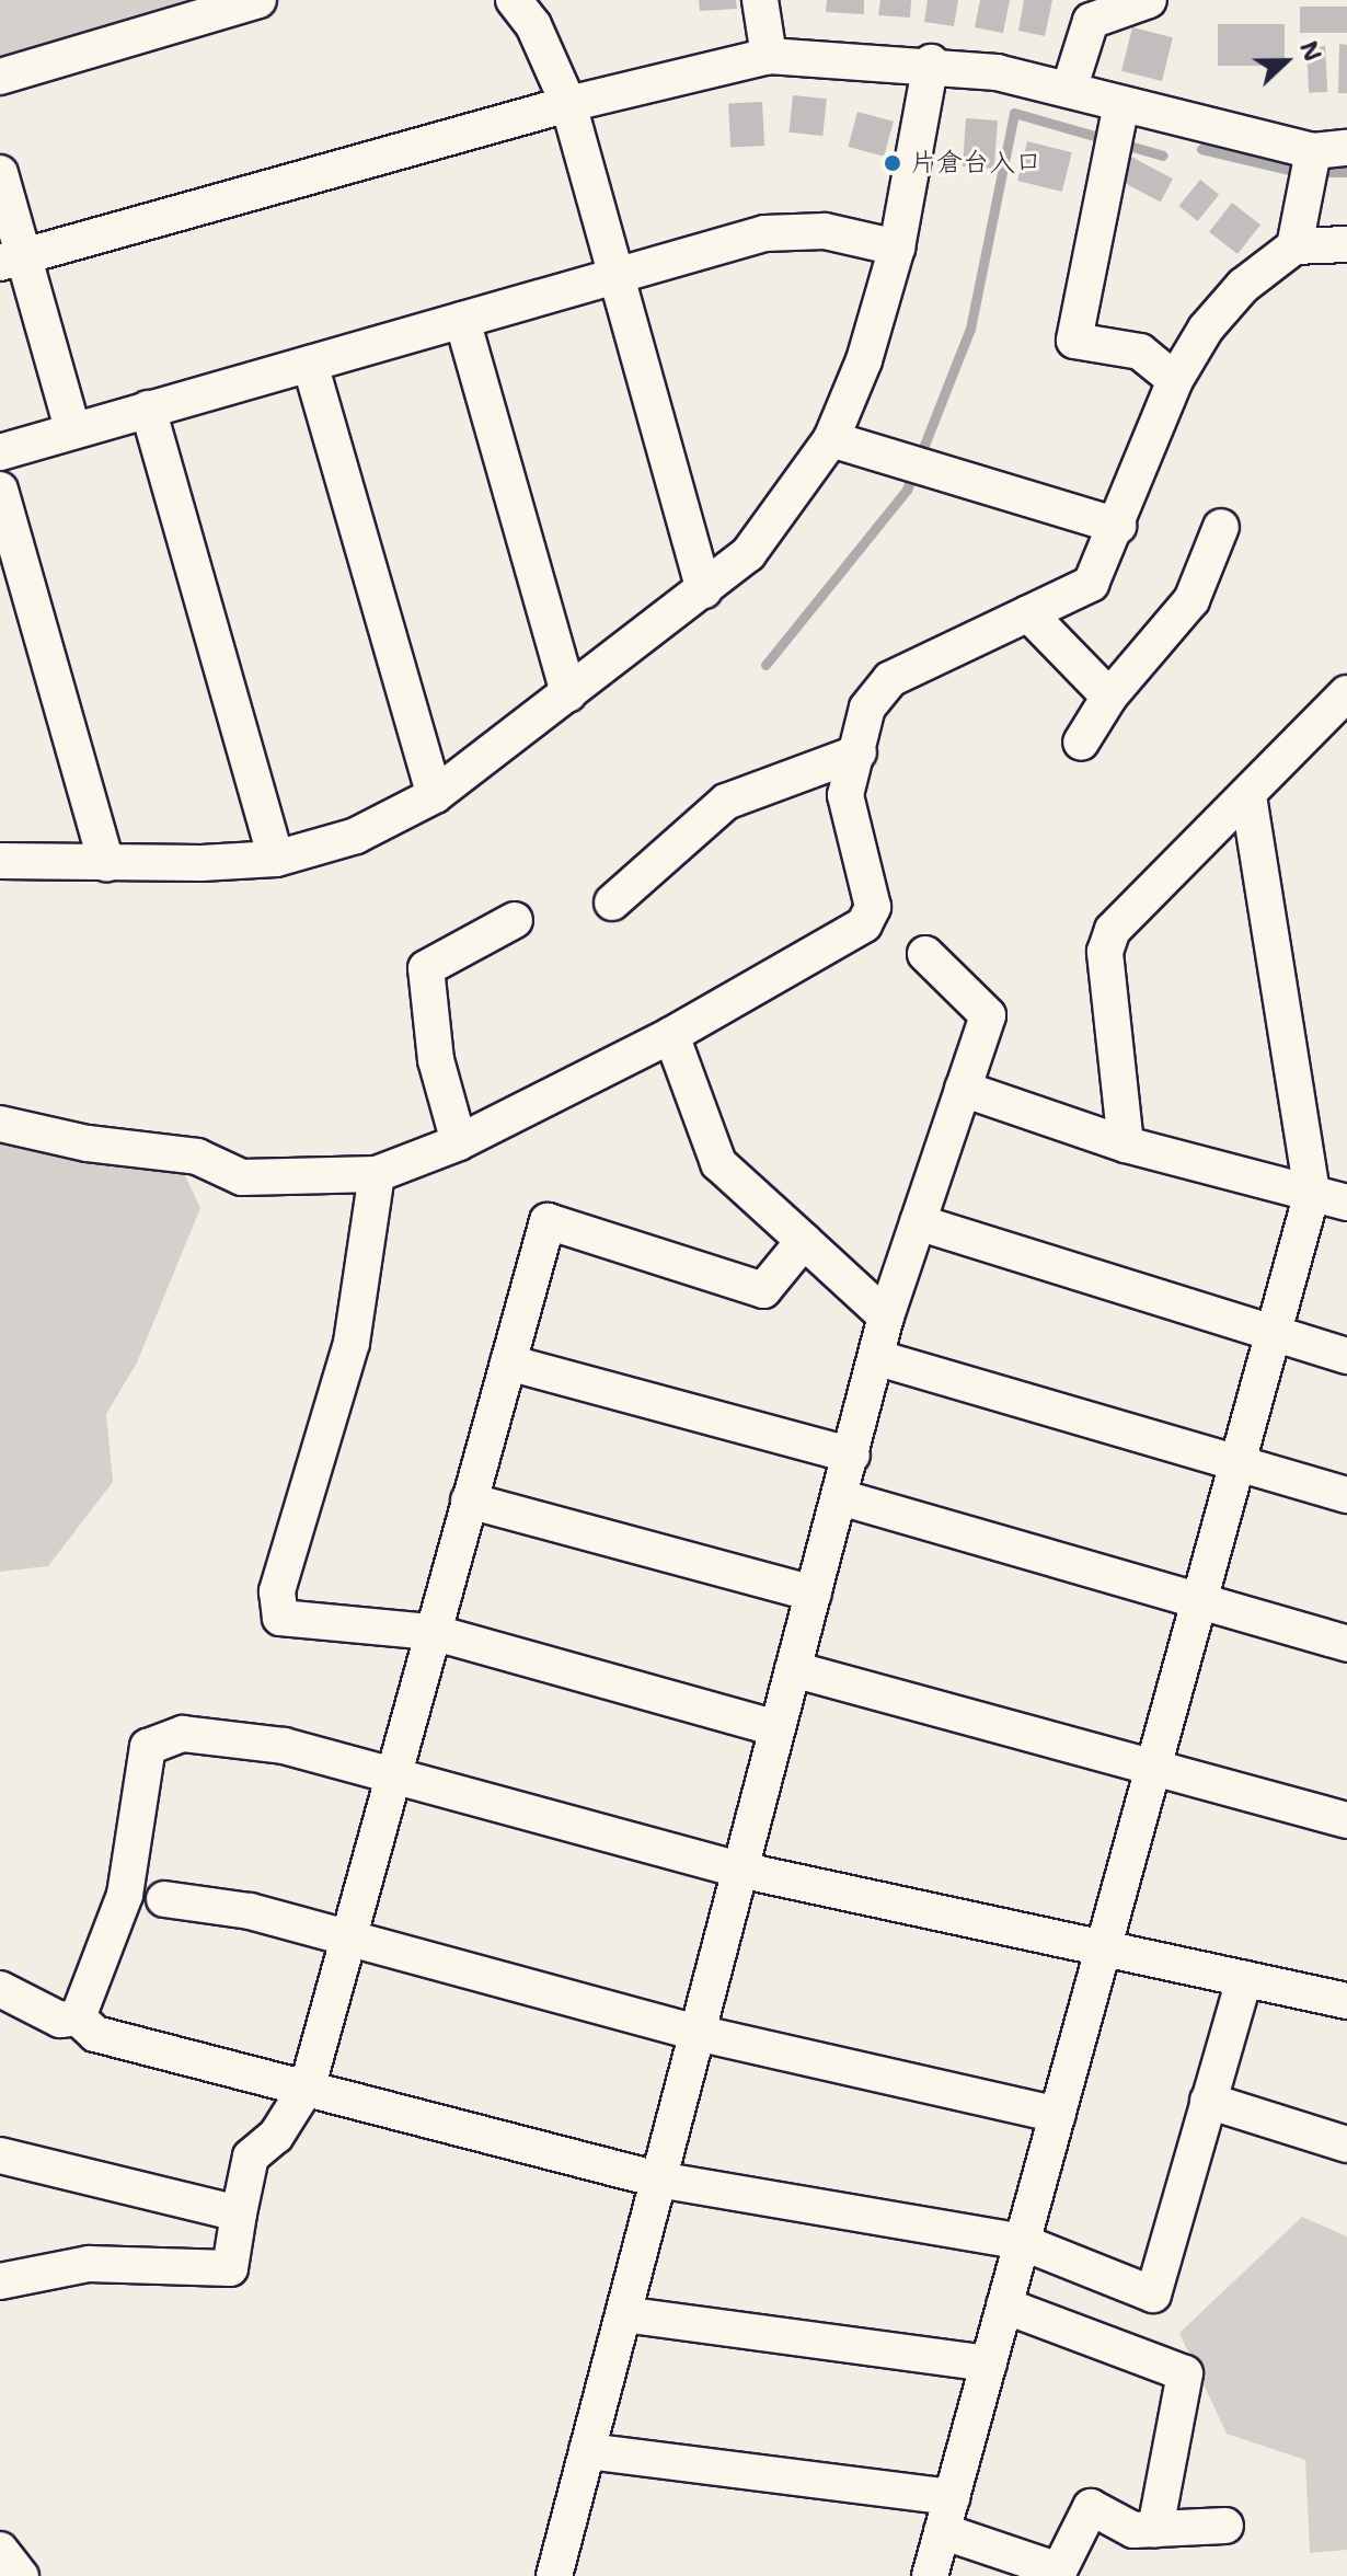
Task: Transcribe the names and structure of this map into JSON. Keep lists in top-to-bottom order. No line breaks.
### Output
{"places":["片倉台入口"],"north":"right"}
